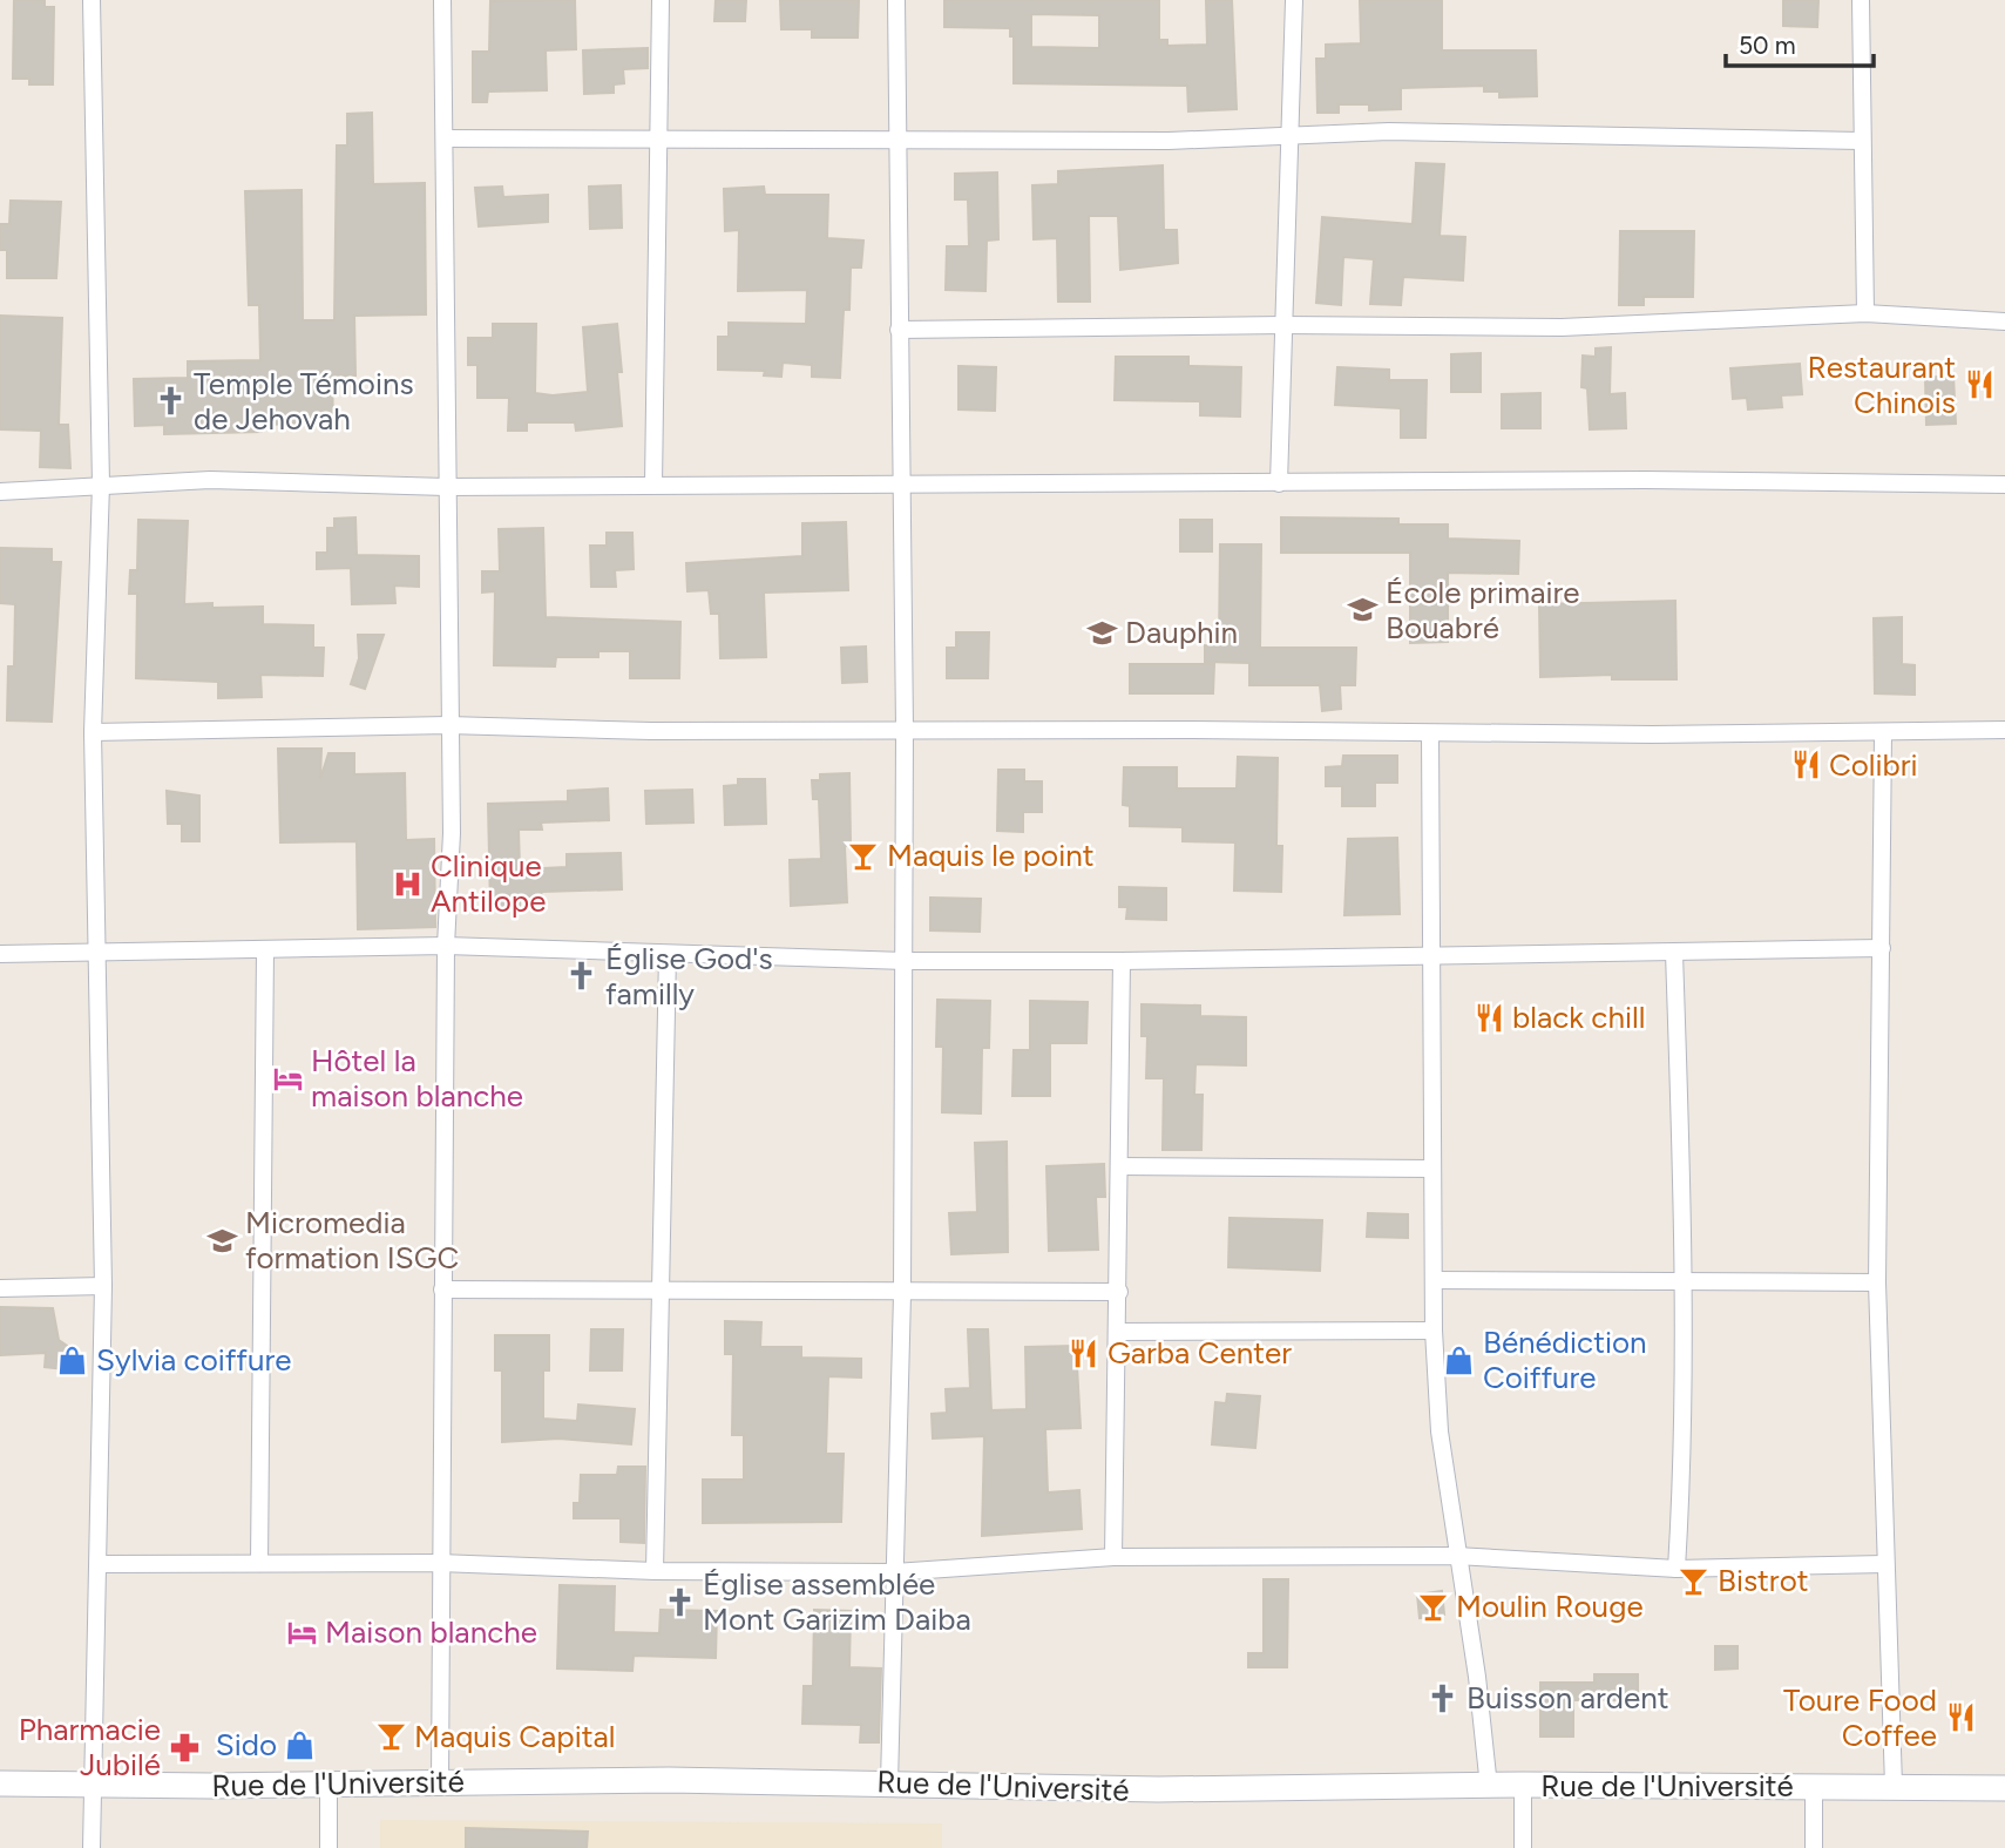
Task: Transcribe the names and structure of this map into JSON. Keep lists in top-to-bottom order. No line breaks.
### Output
{"streets":{"street":["Rue de l'Université"]},"places":{"restaurant":["Restaurant Chinois","Colibri","black chill","Garba Center","Toure Food Coffee"],"church":["Temple Témoins de Jehovah","Église God's familly","Église assemblée Mont Garizim Daiba","Buisson ardent"],"school or university":["École primaire Bouabré","Dauphin","Micromedia formation ISGC"],"bar":["Maquis le point","Bistrot","Moulin Rouge","Maquis Capital"],"hospital":["Clinique Antilope"],"hotel":["Hôtel la maison blanche","Maison blanche"],"shop":["Sylvia coiffure","Bénédiction Coiffure","Sido"],"pharmacy":["Pharmacie Jubilé"]},"scale_bar":"50 m"}
